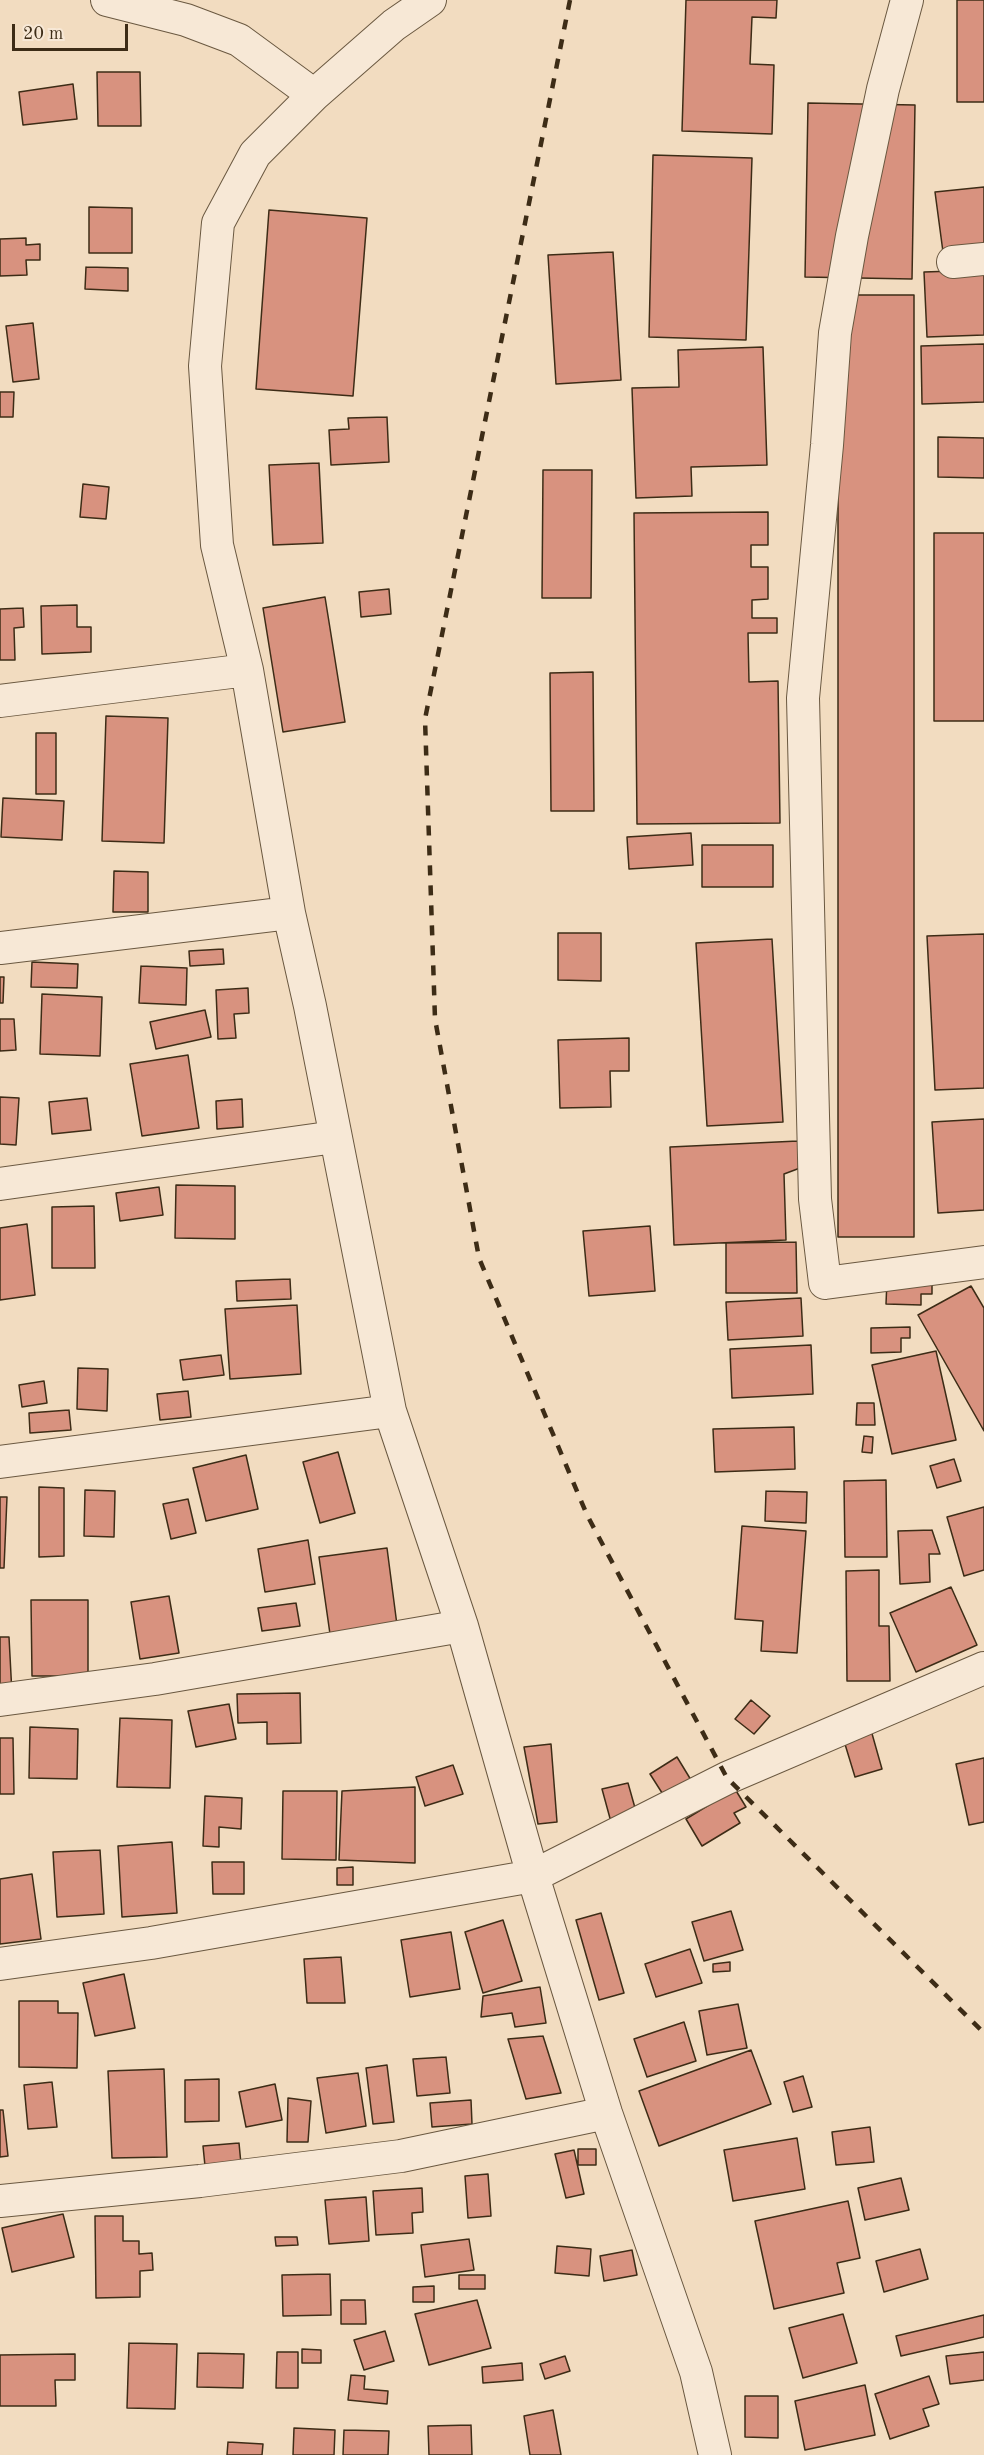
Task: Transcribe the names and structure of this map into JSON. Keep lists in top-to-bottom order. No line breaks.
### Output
{"scale_bar":"20 m"}
